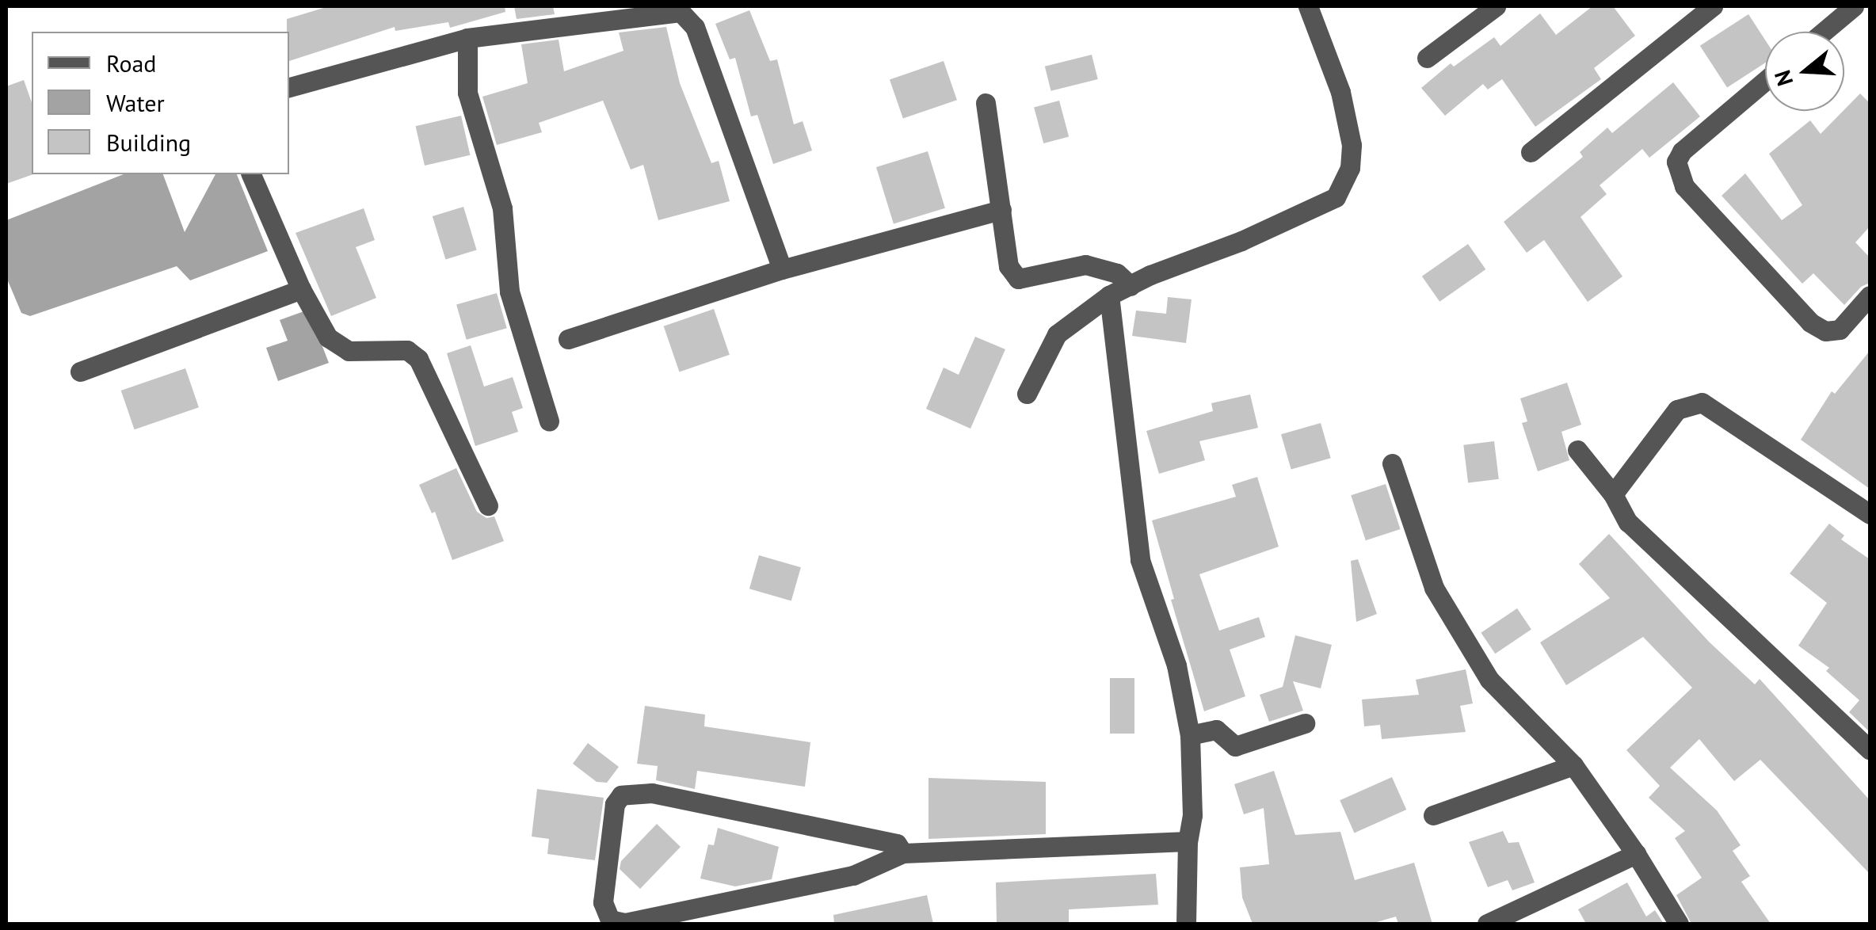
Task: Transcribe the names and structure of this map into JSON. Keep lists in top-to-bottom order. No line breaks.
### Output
{"legend":["Road","Water","Building"],"north":"left"}
